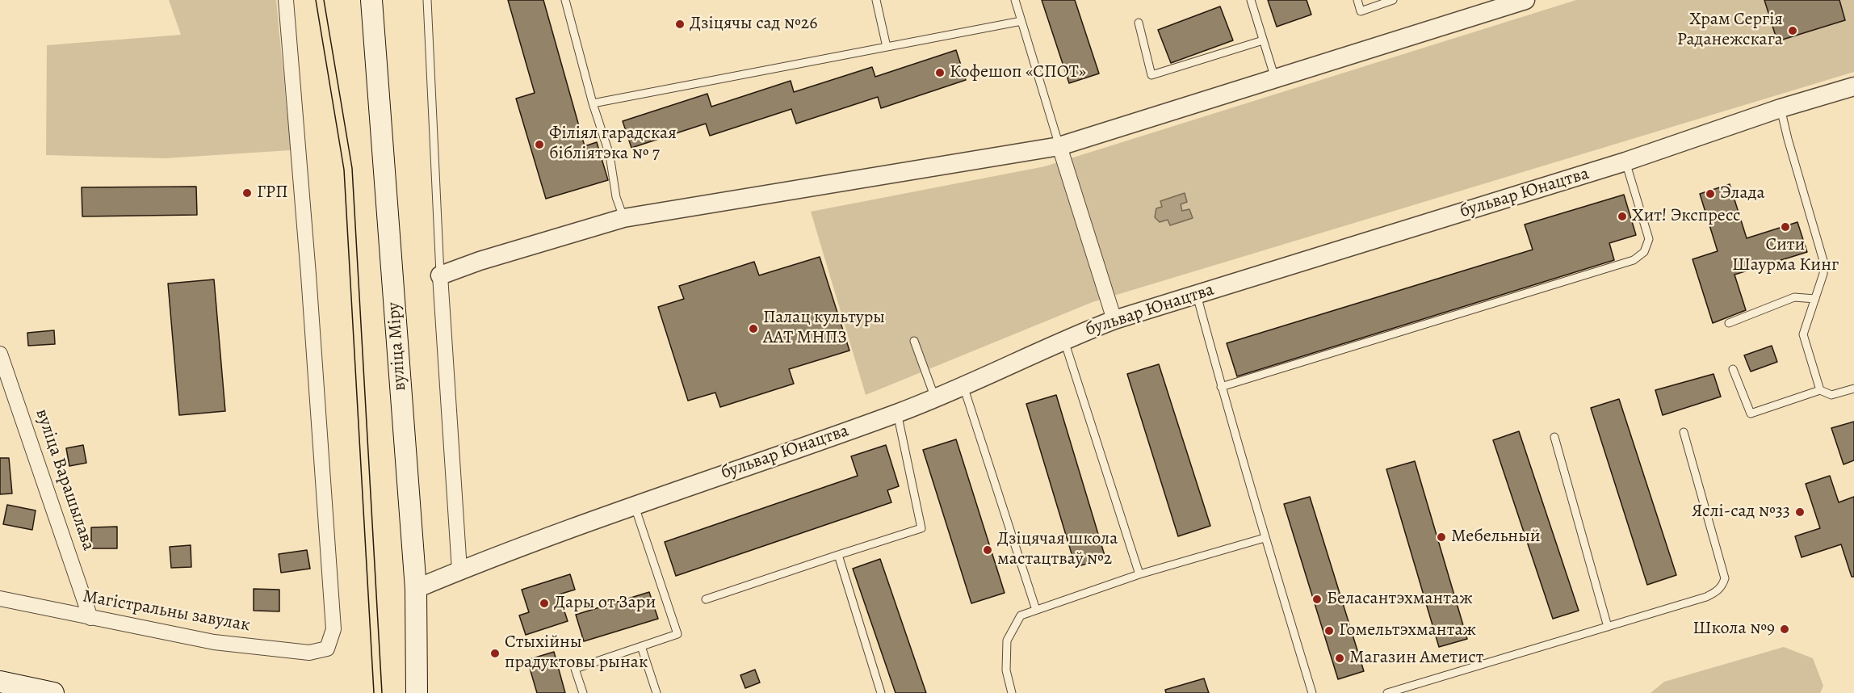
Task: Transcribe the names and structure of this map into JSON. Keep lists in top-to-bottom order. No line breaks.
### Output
{"streets":{"main road":["вуліца Міру"],"street":["бульвар Юнацтва","вуліца Варашылава","Магістральны завулак"]},"crossings":[["бульвар Юнацтва","вуліца Міру"],["вуліца Варашылава","Магістральны завулак"]],"places":["Дзіцячы сад №26","Храм Сергія Раданежскага","Кофешоп «СПОТ»","Філіял гарадская бібліятэка № 7","ГРП","Элада","Хит! Экспресс","Сити Шаурма Кинг","Палац культуры ААТ МНПЗ","Яслі-сад №33","Мебельный","Дзіцячая школа мастацтваў №2","Беласантэхмантаж","Дары от Зари","Школа №9","Гомельтэхмантаж","Стыхійны прадуктовы рынак","Магазин Аметист"]}
